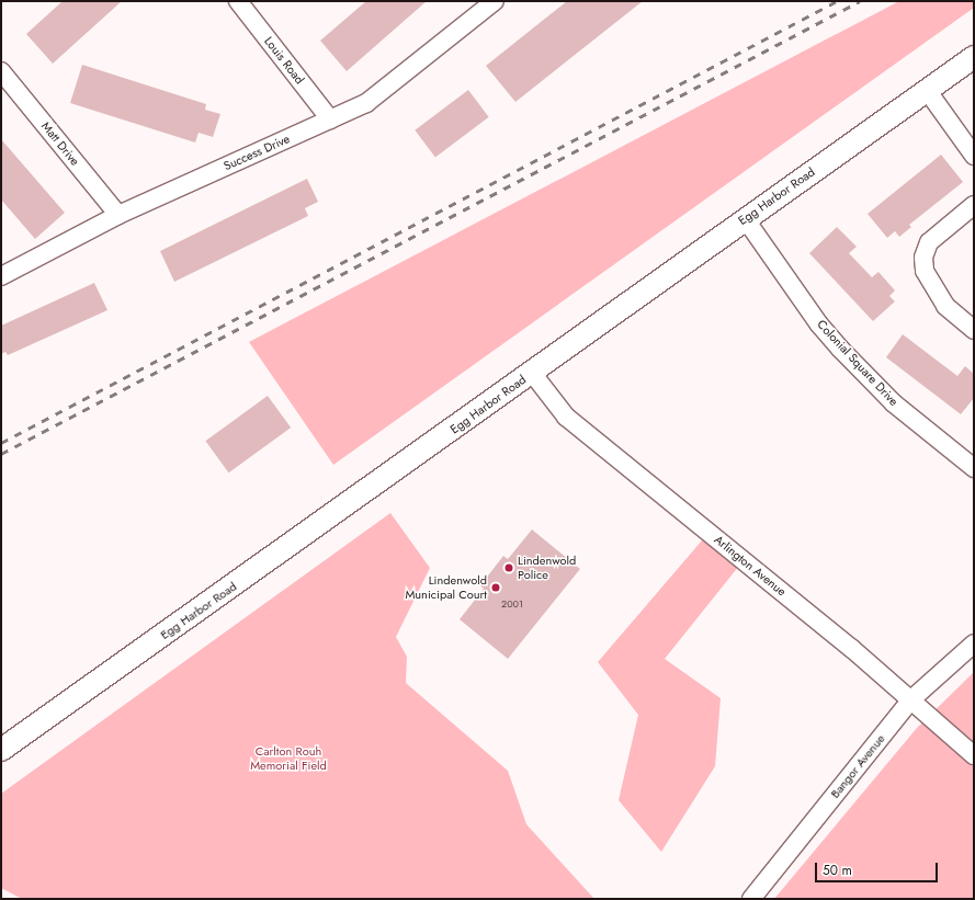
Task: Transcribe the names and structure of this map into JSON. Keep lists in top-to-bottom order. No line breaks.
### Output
{"streets":{"street":["Louis Road","Matt Drive","Success Drive","Egg Harbor Road","Colonial Square Drive","Arlington Avenue","Bangor Avenue"]},"crossings":[["Louis Road","Success Drive"],["Matt Drive","Success Drive"],["Egg Harbor Road","Colonial Square Drive"],["Egg Harbor Road","Arlington Avenue"],["Arlington Avenue","Bangor Avenue"]],"parks":["Carlton Rouh Memorial Field"],"places":["Lindenwold Police","Lindenwold Municipal Court"],"house_numbers":["2001"],"scale_bar":"50 m"}
